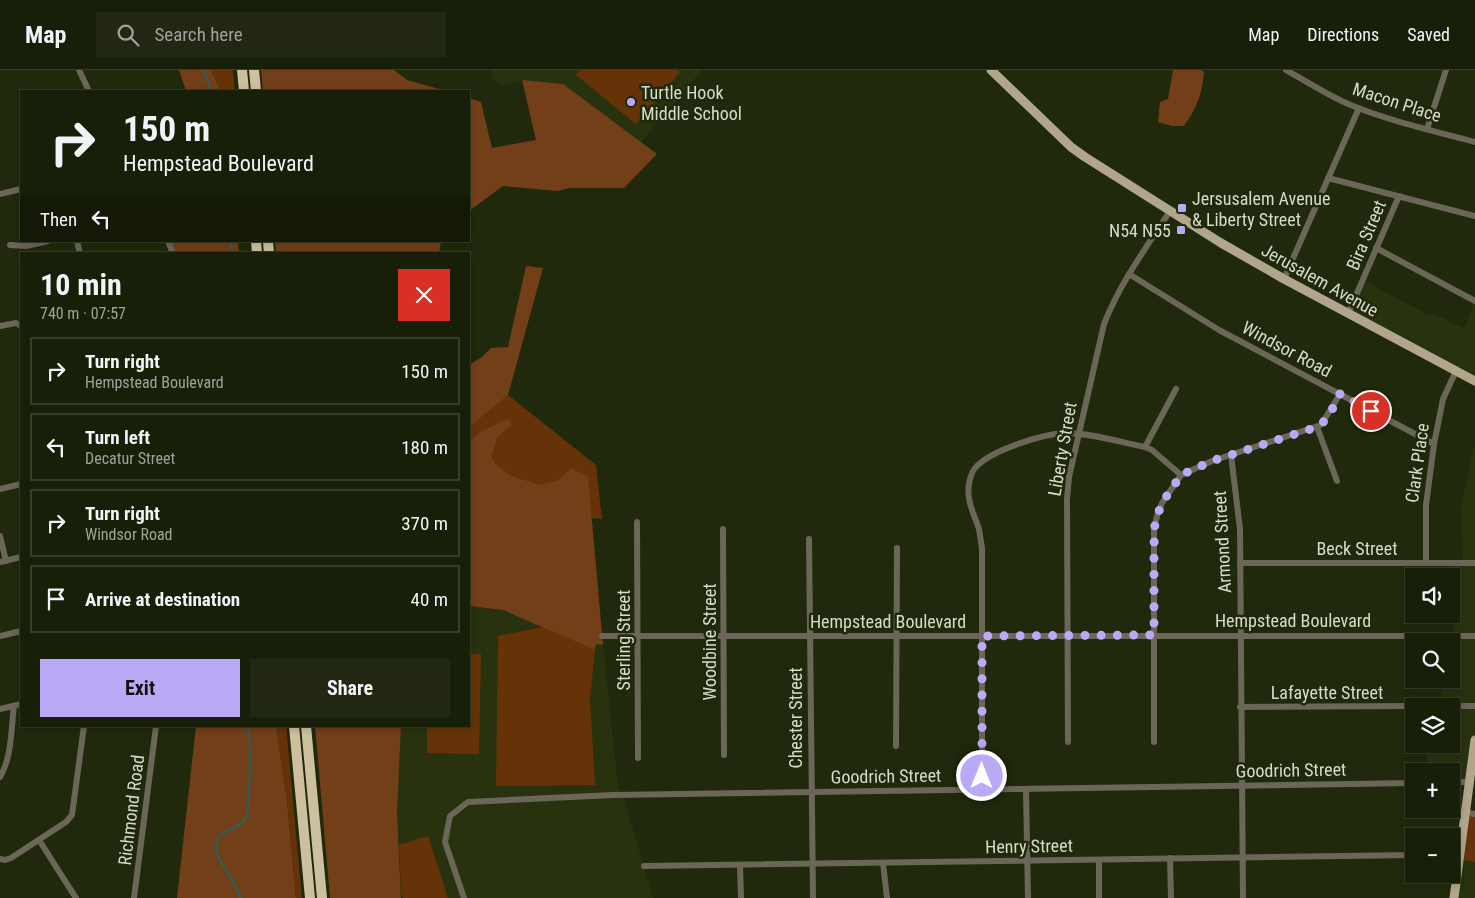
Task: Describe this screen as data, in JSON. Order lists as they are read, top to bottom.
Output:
{
  "streets": {
    "main road": ["Jerusalem Avenue"],
    "street": [
      "Macon Place",
      "Bira Street",
      "Windsor Road",
      "Liberty Street",
      "Clark Place",
      "Armond Street",
      "Beck Street",
      "Hempstead Boulevard",
      "Sterling Street",
      "Woodbine Street",
      "Lafayette Street",
      "Chester Street",
      "Goodrich Street",
      "Richmond Road",
      "Henry Street"
    ]
  },
  "crossings": [
    ["Bira Street", "Jerusalem Avenue"],
    ["Jerusalem Avenue", "Liberty Street"],
    ["Jerusalem Avenue", "Clark Place"],
    ["Windsor Road", "Liberty Street"],
    ["Windsor Road", "Clark Place"],
    ["Liberty Street", "Hempstead Boulevard"],
    ["Clark Place", "Beck Street"],
    ["Armond Street", "Beck Street"],
    ["Armond Street", "Hempstead Boulevard"],
    ["Armond Street", "Lafayette Street"],
    ["Armond Street", "Goodrich Street"],
    ["Armond Street", "Henry Street"],
    ["Hempstead Boulevard", "Sterling Street"],
    ["Hempstead Boulevard", "Woodbine Street"],
    ["Hempstead Boulevard", "Chester Street"],
    ["Chester Street", "Goodrich Street"],
    ["Chester Street", "Henry Street"]
  ],
  "places": {
    "other": ["Turtle Hook Middle School"],
    "transit": ["Jersusalem Avenue & Liberty Street", "N54 N55"]
  },
  "page": {
    "header": "Map",
    "search": "Search here",
    "nav": ["Map", "Directions", "Saved"],
    "turn": ["150 m", "Hempstead Boulevard"],
    "then": "Then",
    "heading": ["10 min", "740 m · 07:57"],
    "list": [
      {
        "name": "Turn right",
        "note": "Hempstead Boulevard",
        "value": "150 m"
      },
      {
        "name": "Turn left",
        "note": "Decatur Street",
        "value": "180 m"
      },
      {
        "name": "Turn right",
        "note": "Windsor Road",
        "value": "370 m"
      },
      {
        "name": "Arrive at destination",
        "value": "40 m"
      }
    ],
    "map_buttons": ["+", "−"],
    "buttons": ["Exit", "Share"]
  }
}
